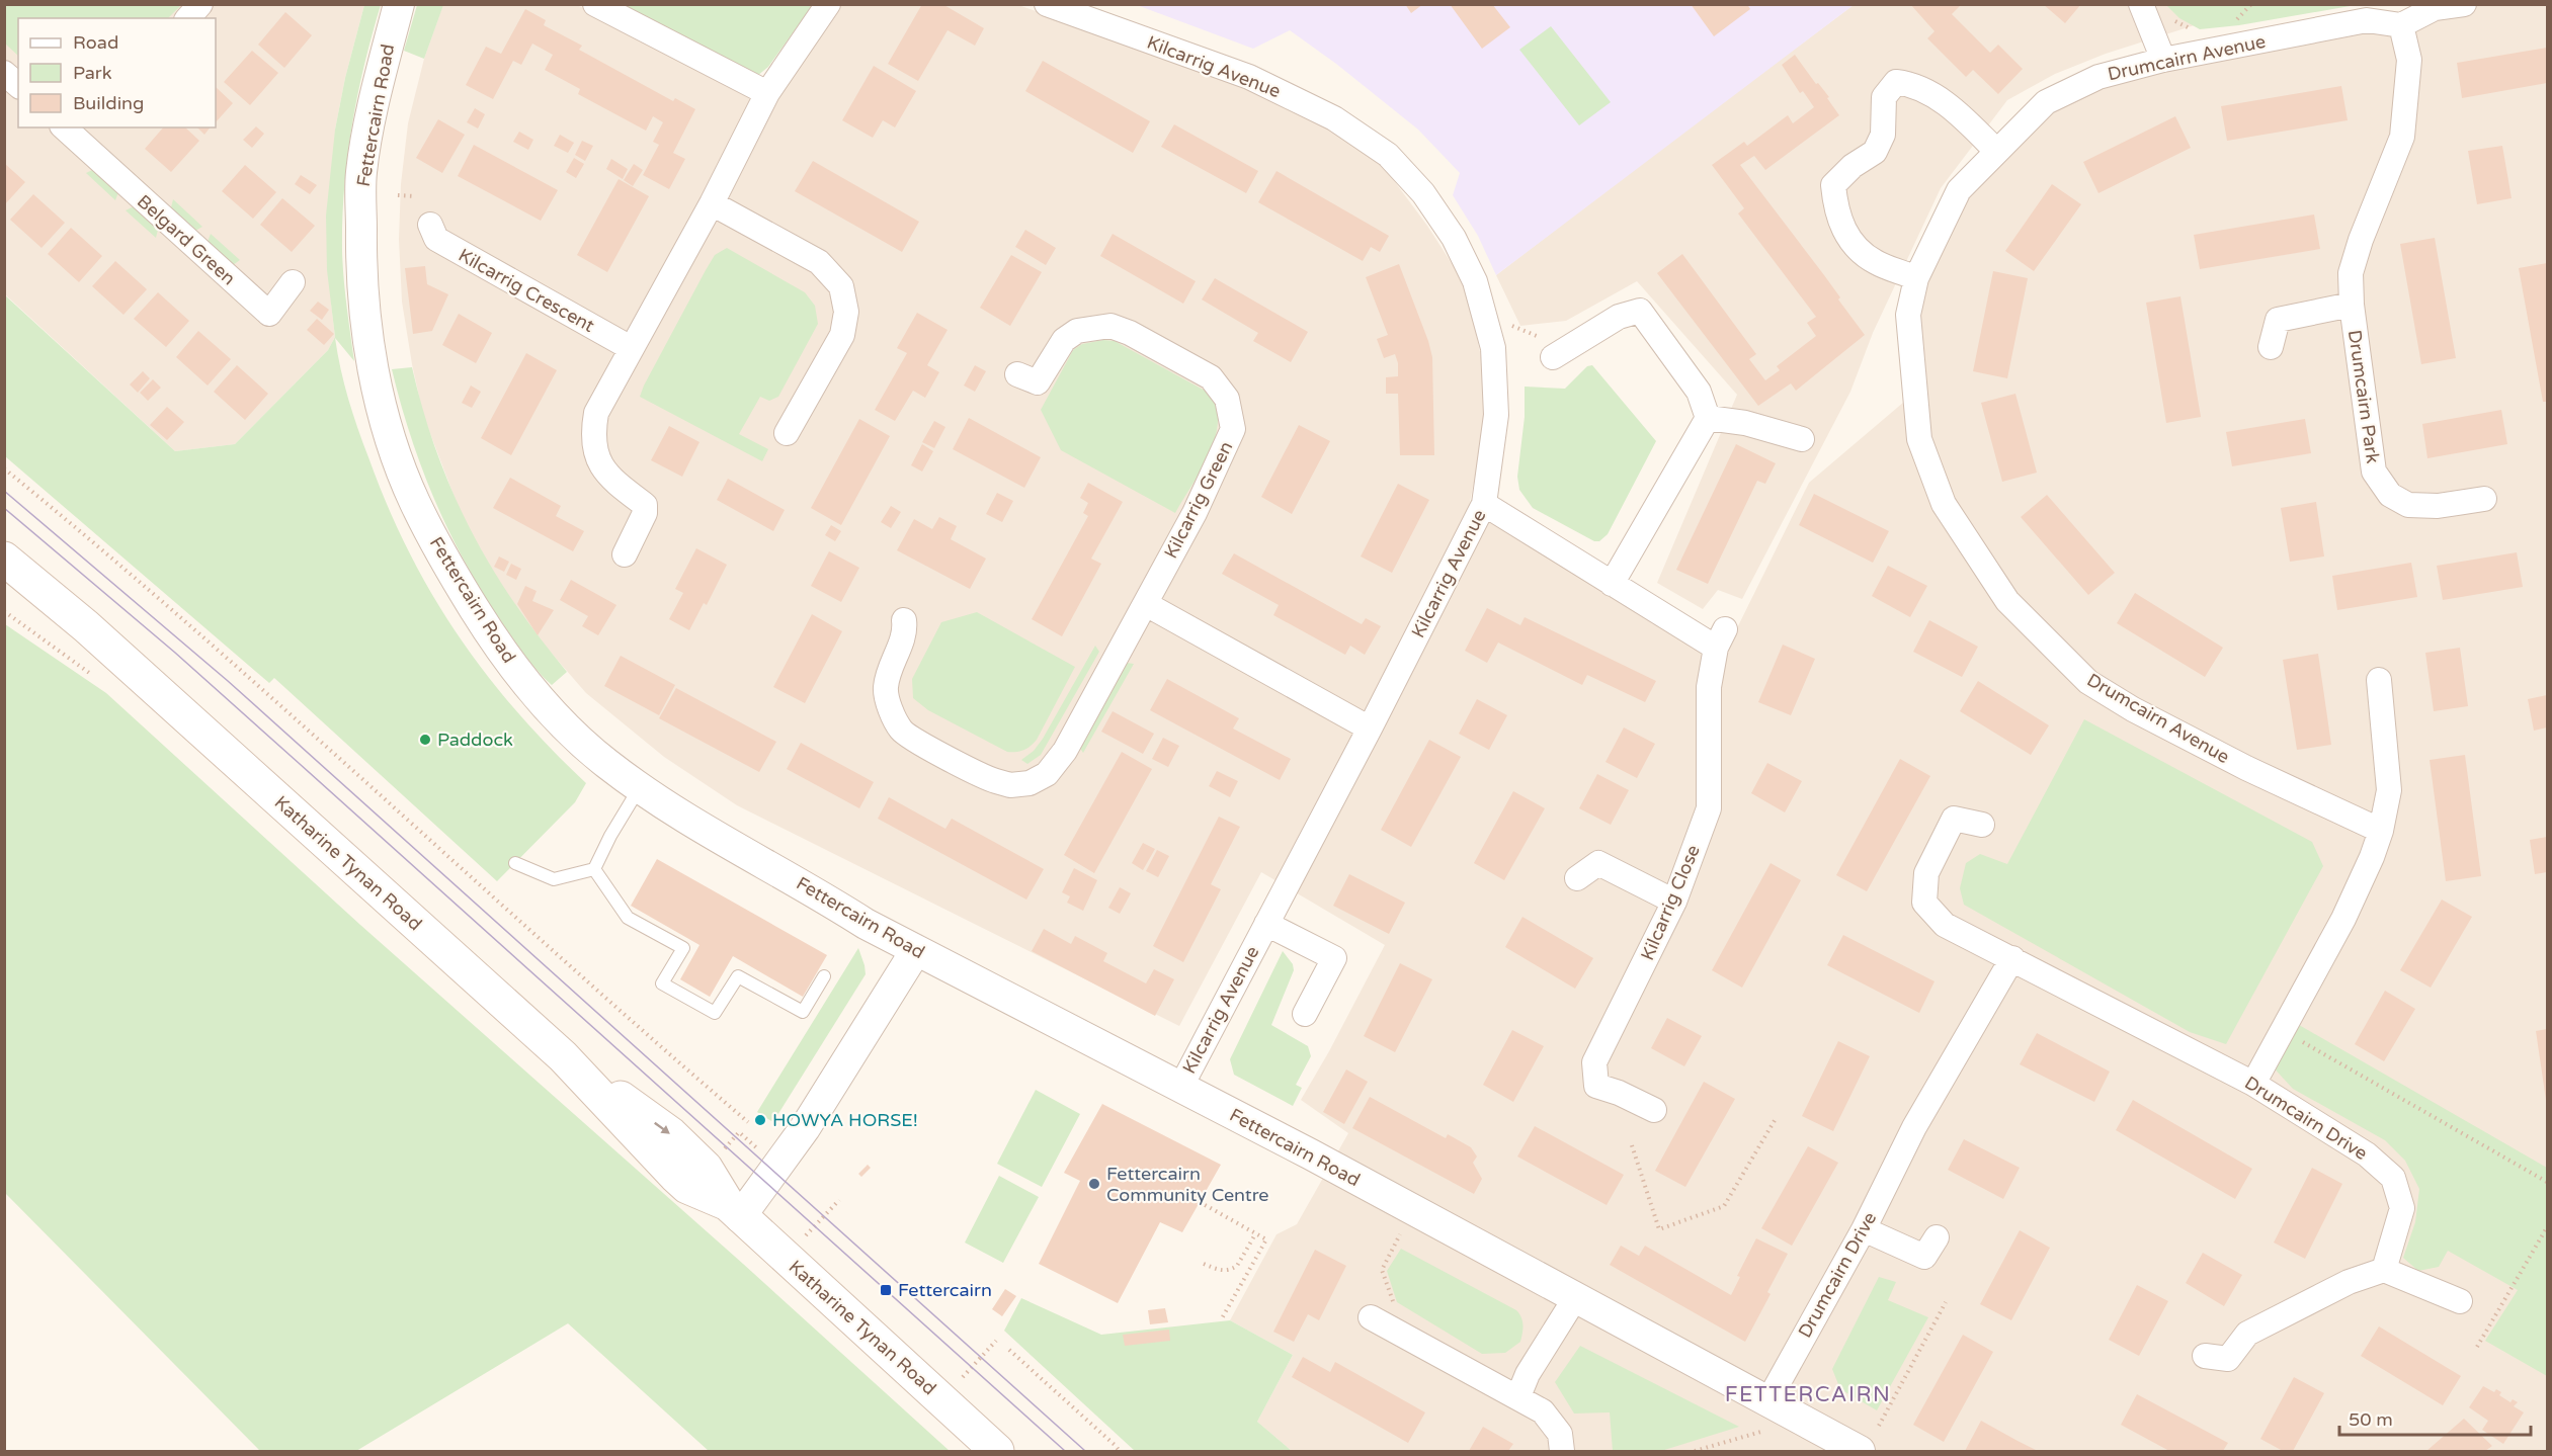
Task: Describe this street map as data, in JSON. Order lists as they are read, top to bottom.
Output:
{
  "streets": {
    "main road": ["Katharine Tynan Road"],
    "street": [
      "Drumcairn Avenue",
      "Kilcarrig Avenue",
      "Fettercairn Road",
      "Belgard Green",
      "Kilcarrig Crescent",
      "Drumcairn Park",
      "Kilcarrig Green",
      "Kilcarrig Close",
      "Drumcairn Drive"
    ]
  },
  "crossings": [
    ["Drumcairn Avenue", "Drumcairn Park"],
    ["Kilcarrig Avenue", "Fettercairn Road"],
    ["Kilcarrig Avenue", "Kilcarrig Close"],
    ["Fettercairn Road", "Drumcairn Drive"]
  ],
  "districts": ["FETTERCAIRN"],
  "places": {
    "other": ["Paddock", "HOWYA HORSE!", "Fettercairn Community Centre"],
    "transit": ["Fettercairn"]
  },
  "legend": ["Road", "Park", "Building"],
  "scale_bar": "50 m"
}
